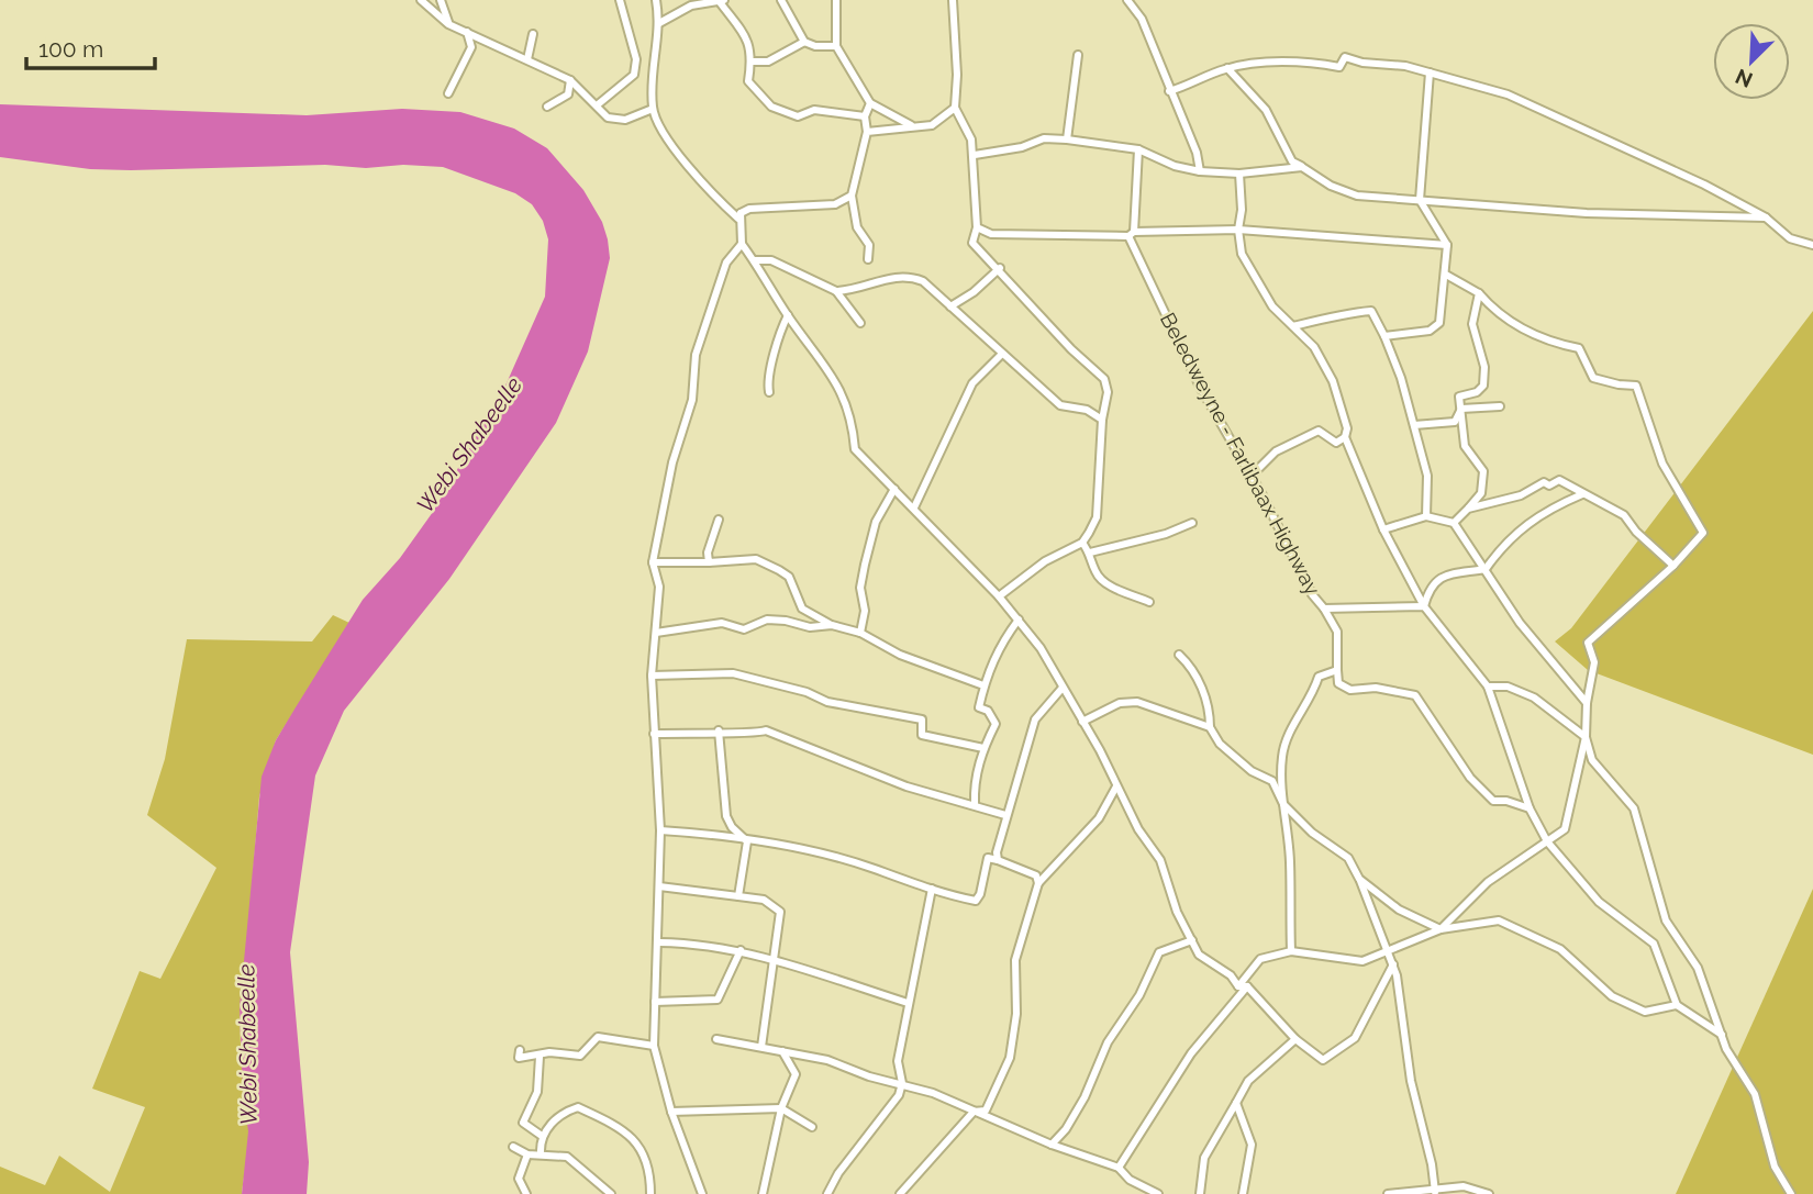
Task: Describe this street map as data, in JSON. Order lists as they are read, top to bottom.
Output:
{
  "streets": {
    "street": ["Beledweyne - Farlibaax Highway"]
  },
  "water": ["Webi Shabeelle"],
  "scale_bar": "100 m",
  "north": "bottom left"
}
